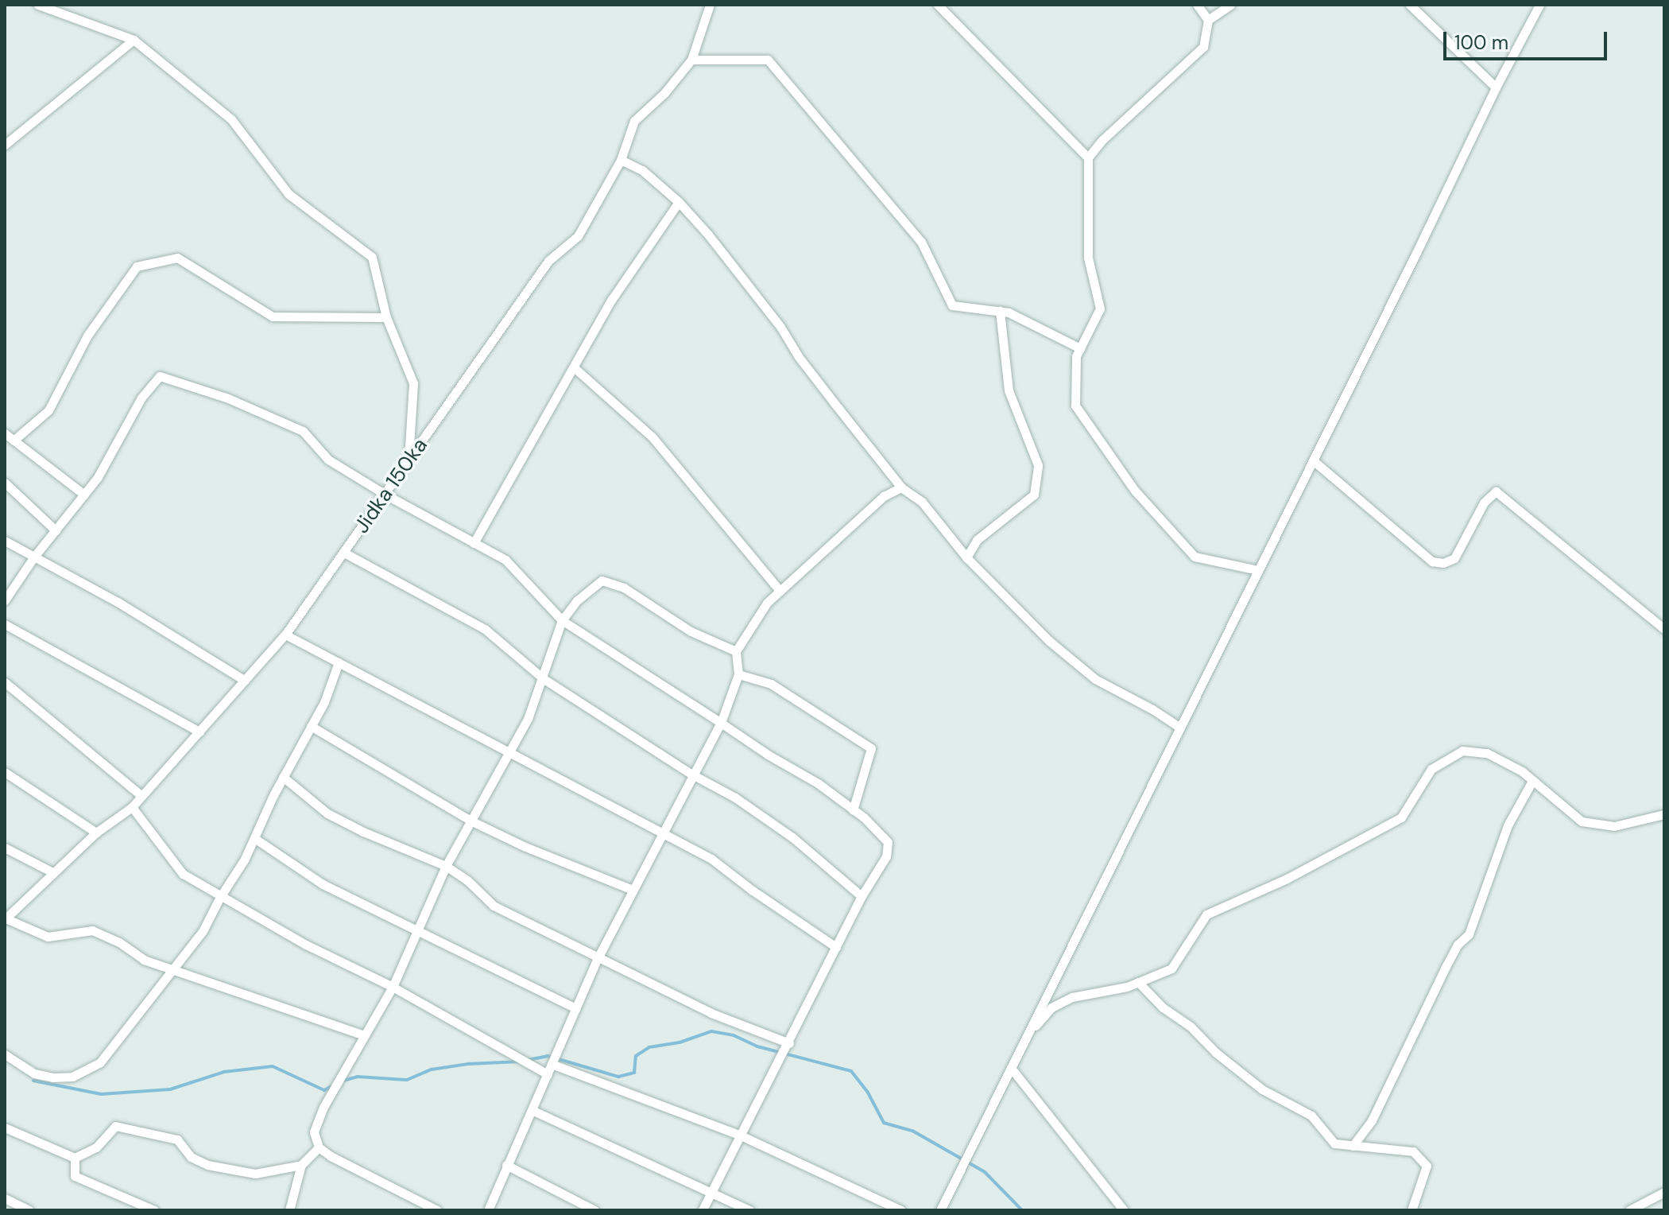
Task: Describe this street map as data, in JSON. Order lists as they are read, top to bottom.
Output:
{
  "streets": {
    "street": ["Jidka 150ka"]
  },
  "scale_bar": "100 m"
}
